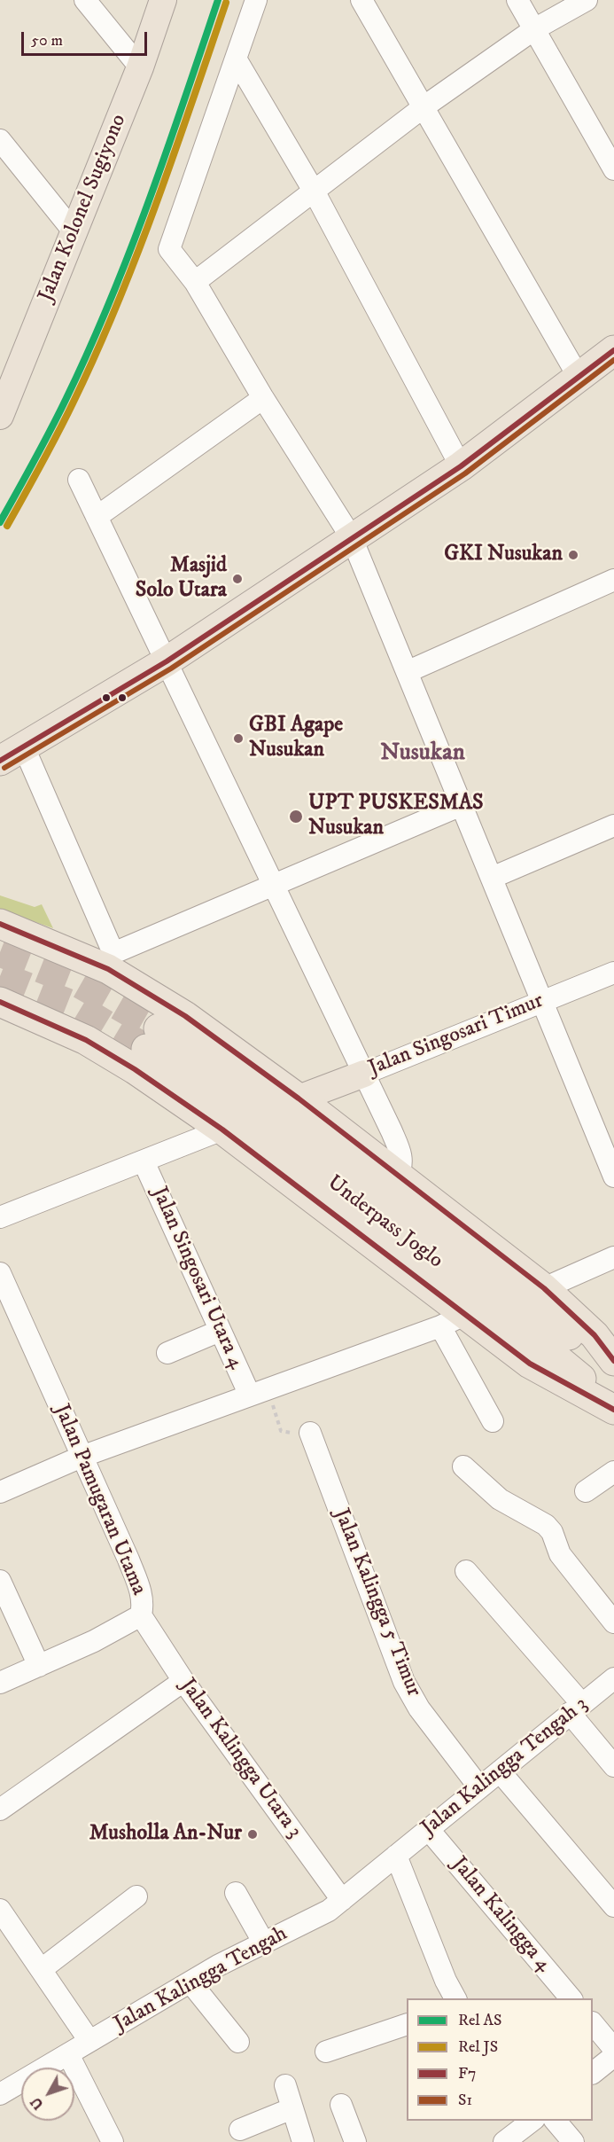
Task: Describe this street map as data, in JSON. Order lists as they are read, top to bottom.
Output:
{
  "streets": {
    "highway": ["Underpass Joglo"],
    "main road": ["Jalan Kolonel Sugiyono", "Jalan Singosari Timur"],
    "street": [
      "Jalan Singosari Utara 4",
      "Jalan Pamugaran Utama",
      "Jalan Kalingga 5 Timur",
      "Jalan Kalingga Utara 3",
      "Jalan Kalingga Tengah 3",
      "Jalan Kalingga 4",
      "Jalan Kalingga Tengah"
    ]
  },
  "crossings": [
    ["Jalan Pamugaran Utama", "Jalan Kalingga Utara 3"],
    ["Jalan Kalingga 5 Timur", "Jalan Kalingga Tengah 3"],
    ["Jalan Kalingga Utara 3", "Jalan Kalingga Tengah"],
    ["Jalan Kalingga Tengah 3", "Jalan Kalingga 4"],
    ["Jalan Kalingga Tengah 3", "Jalan Kalingga Tengah"]
  ],
  "districts": ["Nusukan"],
  "places": [
    "GKI Nusukan",
    "Masjid Solo Utara",
    "GBI Agape Nusukan",
    "UPT PUSKESMAS Nusukan",
    "Musholla An-Nur"
  ],
  "lines": [
    "rail line AS",
    "rail line JS",
    "transit line F7",
    "transit line S1"
  ],
  "legend": [
    "Rel AS",
    "Rel JS",
    "F7",
    "S1"
  ],
  "scale_bar": "50 m",
  "north": "bottom left"
}
